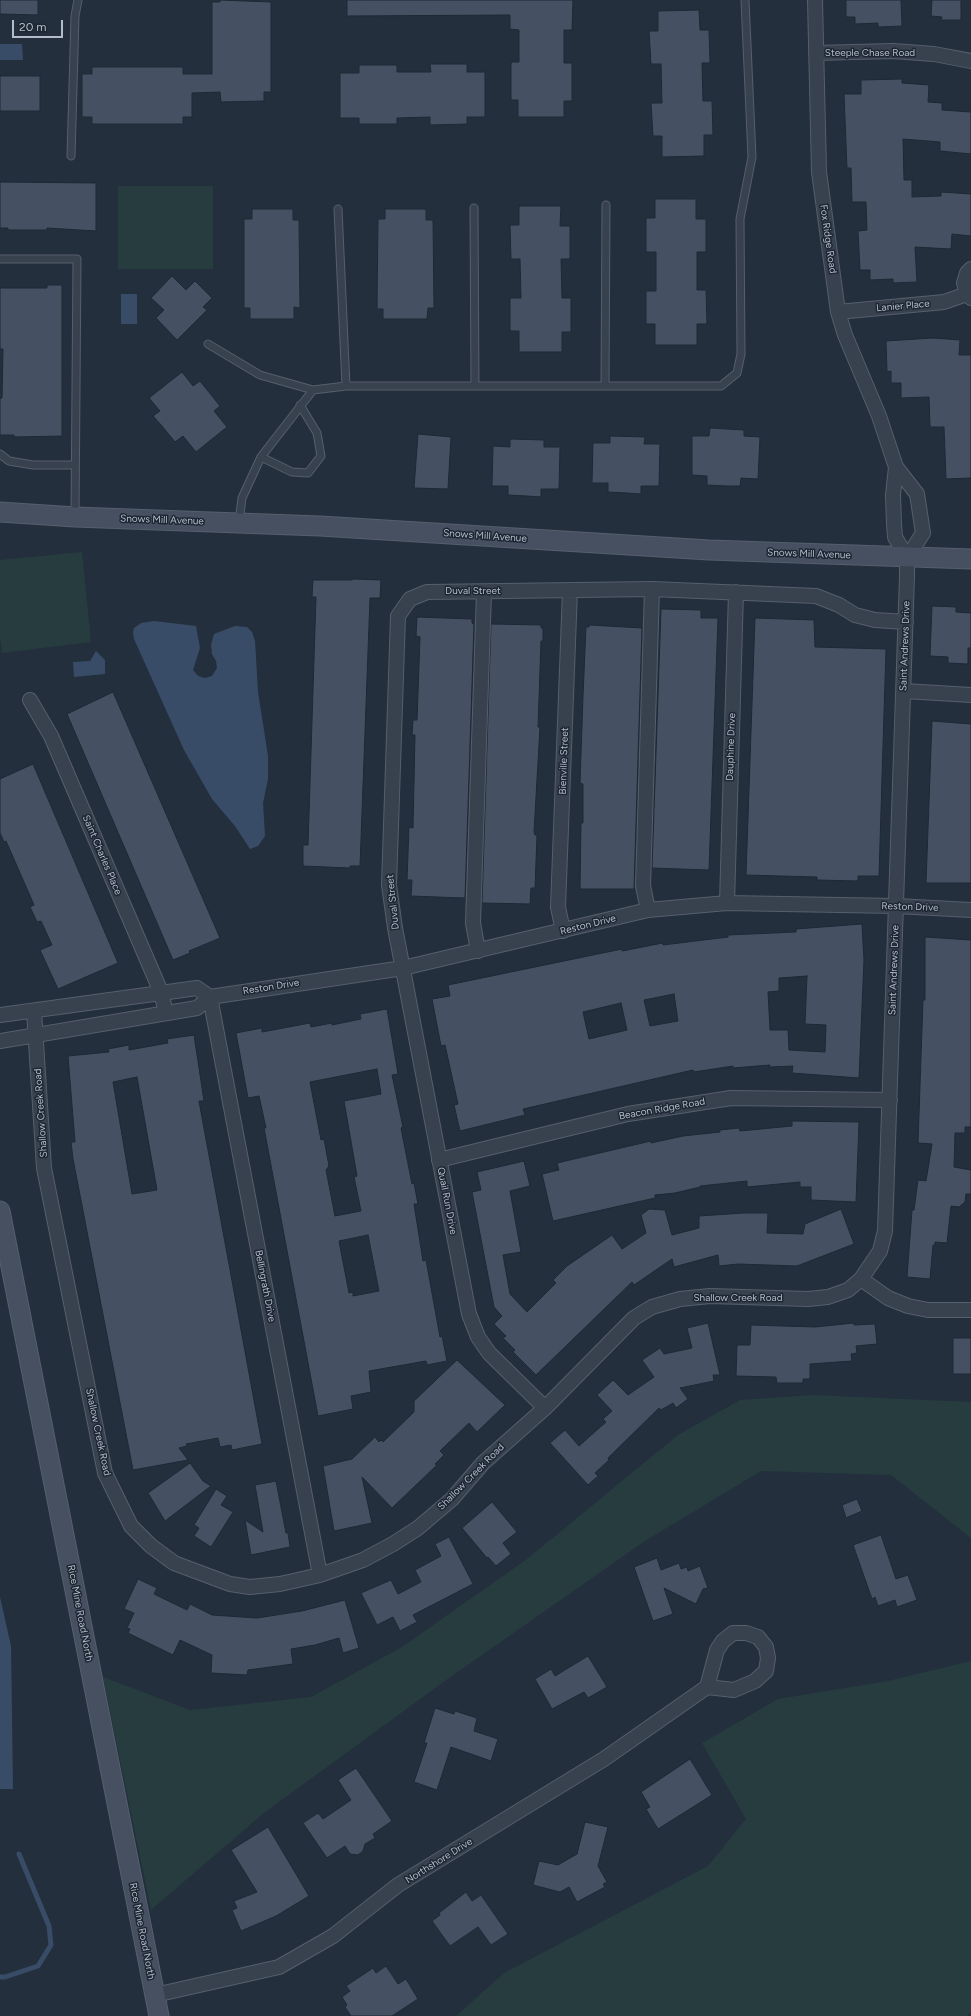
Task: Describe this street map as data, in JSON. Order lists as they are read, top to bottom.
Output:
{
  "streets": {
    "main road": ["Snows Mill Avenue", "Rice Mine Road North"],
    "street": [
      "Steeple Chase Road",
      "Fox Ridge Road",
      "Lanier Place",
      "Duval Street",
      "Saint Andrews Drive",
      "Dauphine Drive",
      "Bienville Street",
      "Saint Charles Place",
      "Reston Drive",
      "Beacon Ridge Road",
      "Shallow Creek Road",
      "Quail Run Drive",
      "Bellingrath Drive",
      "Northshore Drive"
    ]
  },
  "crossings": [
    ["Steeple Chase Road", "Fox Ridge Road"],
    ["Fox Ridge Road", "Lanier Place"],
    ["Fox Ridge Road", "Snows Mill Avenue"],
    ["Fox Ridge Road", "Saint Andrews Drive"],
    ["Snows Mill Avenue", "Saint Andrews Drive"],
    ["Duval Street", "Saint Andrews Drive"],
    ["Duval Street", "Dauphine Drive"],
    ["Duval Street", "Bienville Street"],
    ["Duval Street", "Reston Drive"],
    ["Duval Street", "Quail Run Drive"],
    ["Saint Andrews Drive", "Reston Drive"],
    ["Saint Andrews Drive", "Beacon Ridge Road"],
    ["Saint Andrews Drive", "Shallow Creek Road"],
    ["Dauphine Drive", "Reston Drive"],
    ["Bienville Street", "Reston Drive"],
    ["Reston Drive", "Quail Run Drive"],
    ["Reston Drive", "Bellingrath Drive"],
    ["Beacon Ridge Road", "Quail Run Drive"],
    ["Shallow Creek Road", "Quail Run Drive"],
    ["Shallow Creek Road", "Bellingrath Drive"],
    ["Rice Mine Road North", "Northshore Drive"]
  ],
  "scale_bar": "20 m"
}
